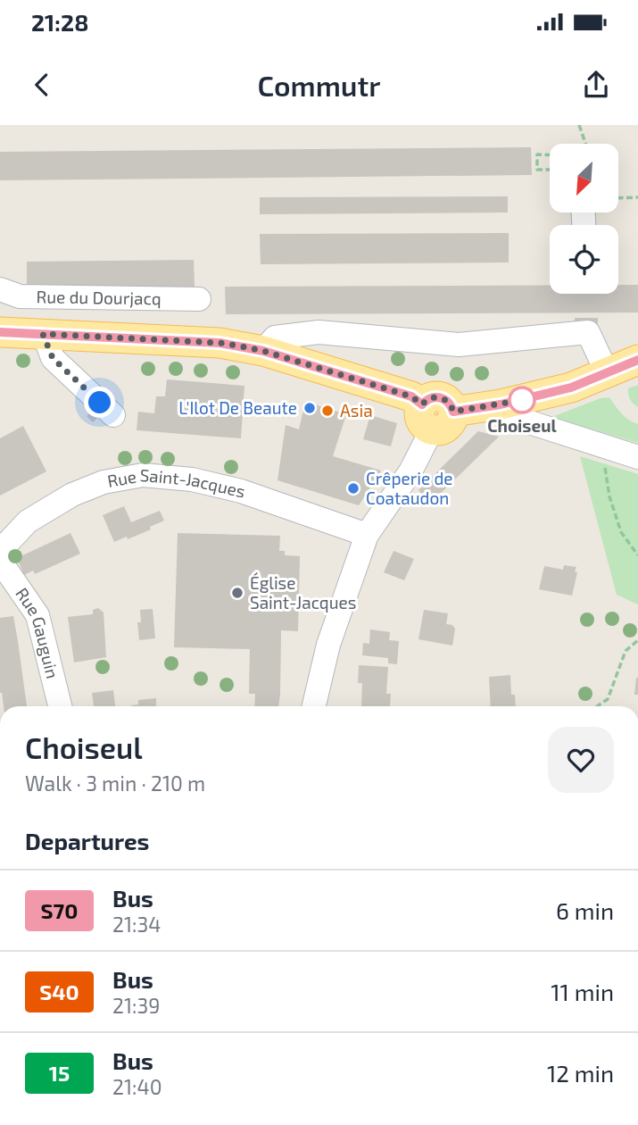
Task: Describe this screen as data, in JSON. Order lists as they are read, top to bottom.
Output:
{
  "streets": {
    "street": ["Rue du Dourjacq", "Rue Saint-Jacques", "Rue Gauguin"]
  },
  "places": [
    "Choiseul",
    "L'Ilot De Beaute",
    "Asia",
    "Crêperie de Coataudon",
    "Église Saint-Jacques"
  ],
  "lines": ["bus line S70"],
  "north": "bottom left",
  "page": {
    "status": "21:28",
    "header": "Commutr",
    "heading": [
      ["Choiseul", "Walk · 3 min · 210 m"],
      "Departures"
    ],
    "list": [
      {
        "mark": "S70",
        "name": "Bus",
        "note": "21:34",
        "value": "6 min"
      },
      {
        "mark": "S40",
        "name": "Bus",
        "note": "21:39",
        "value": "11 min"
      },
      {
        "mark": "15",
        "name": "Bus",
        "note": "21:40",
        "value": "12 min"
      }
    ]
  }
}
